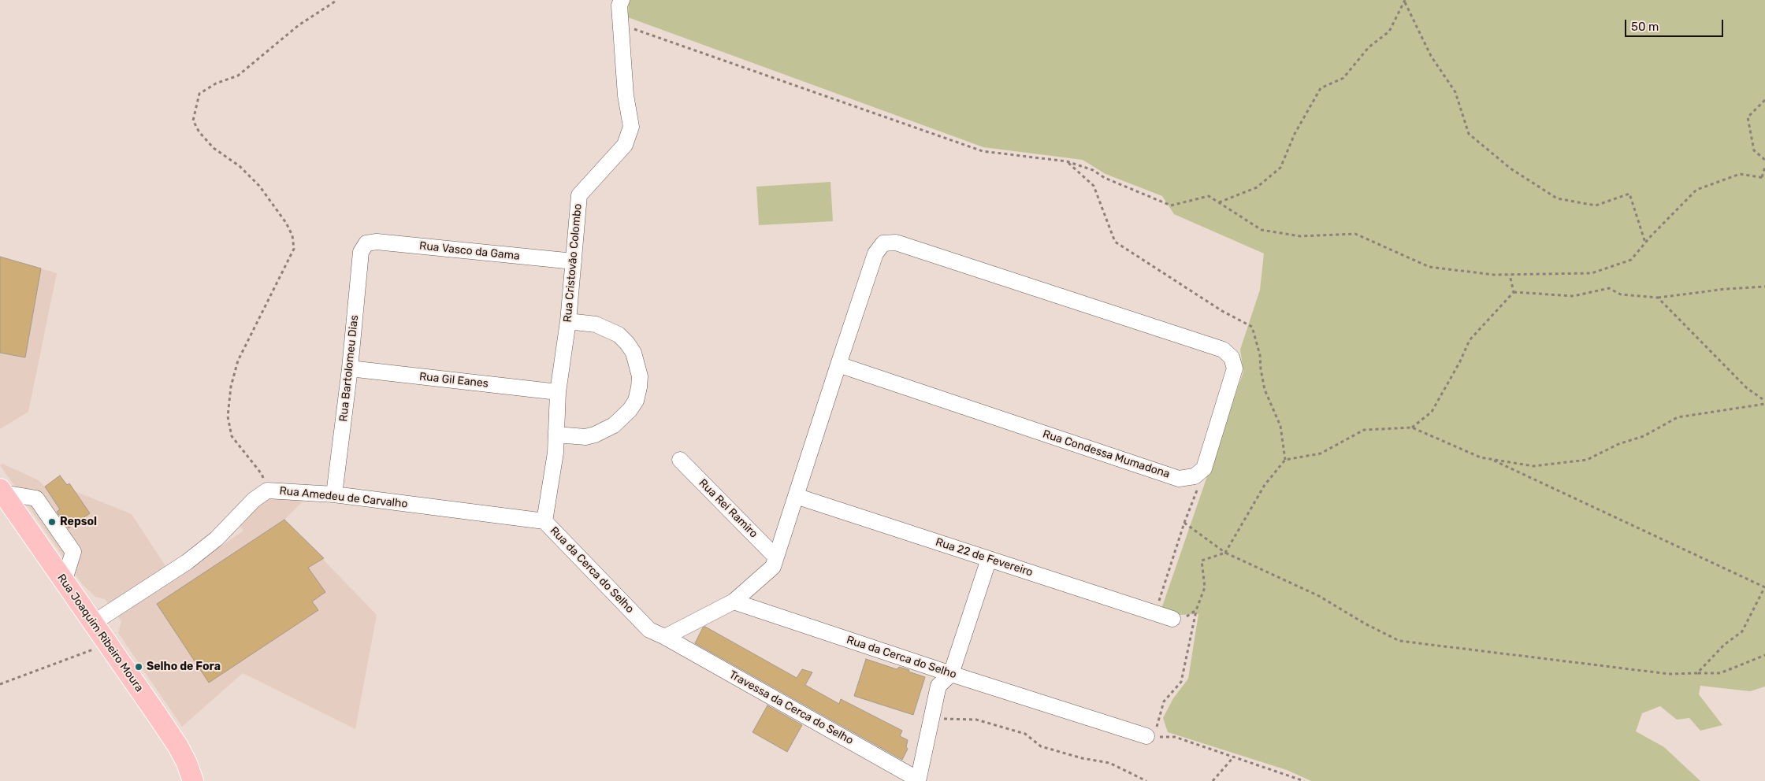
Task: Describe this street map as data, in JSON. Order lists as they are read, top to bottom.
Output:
{
  "streets": {
    "main road": ["Rua Joaquim Ribeiro Moura"],
    "street": [
      "Rua Vasco da Gama",
      "Rua Cristovão Colombo",
      "Rua Bartolomeu Dias",
      "Rua Gil Eanes",
      "Rua Condessa Mumadona",
      "Rua Amedeu de Carvalho",
      "Rua Rei Ramiro",
      "Rua 22 de Fevereiro",
      "Rua da Cerca do Selho",
      "Travessa da Cerca do Selho"
    ]
  },
  "crossings": [
    ["Rua Vasco da Gama", "Rua Cristovão Colombo"],
    ["Rua Vasco da Gama", "Rua Bartolomeu Dias"],
    ["Rua Cristovão Colombo", "Rua Gil Eanes"],
    ["Rua Cristovão Colombo", "Rua Amedeu de Carvalho"],
    ["Rua Cristovão Colombo", "Rua da Cerca do Selho"],
    ["Rua Bartolomeu Dias", "Rua Gil Eanes"],
    ["Rua Bartolomeu Dias", "Rua Amedeu de Carvalho"],
    ["Rua Amedeu de Carvalho", "Rua da Cerca do Selho"],
    ["Rua Amedeu de Carvalho", "Rua Joaquim Ribeiro Moura"],
    ["Rua da Cerca do Selho", "Travessa da Cerca do Selho"]
  ],
  "places": ["Repsol", "Selho de Fora"],
  "scale_bar": "50 m"
}
